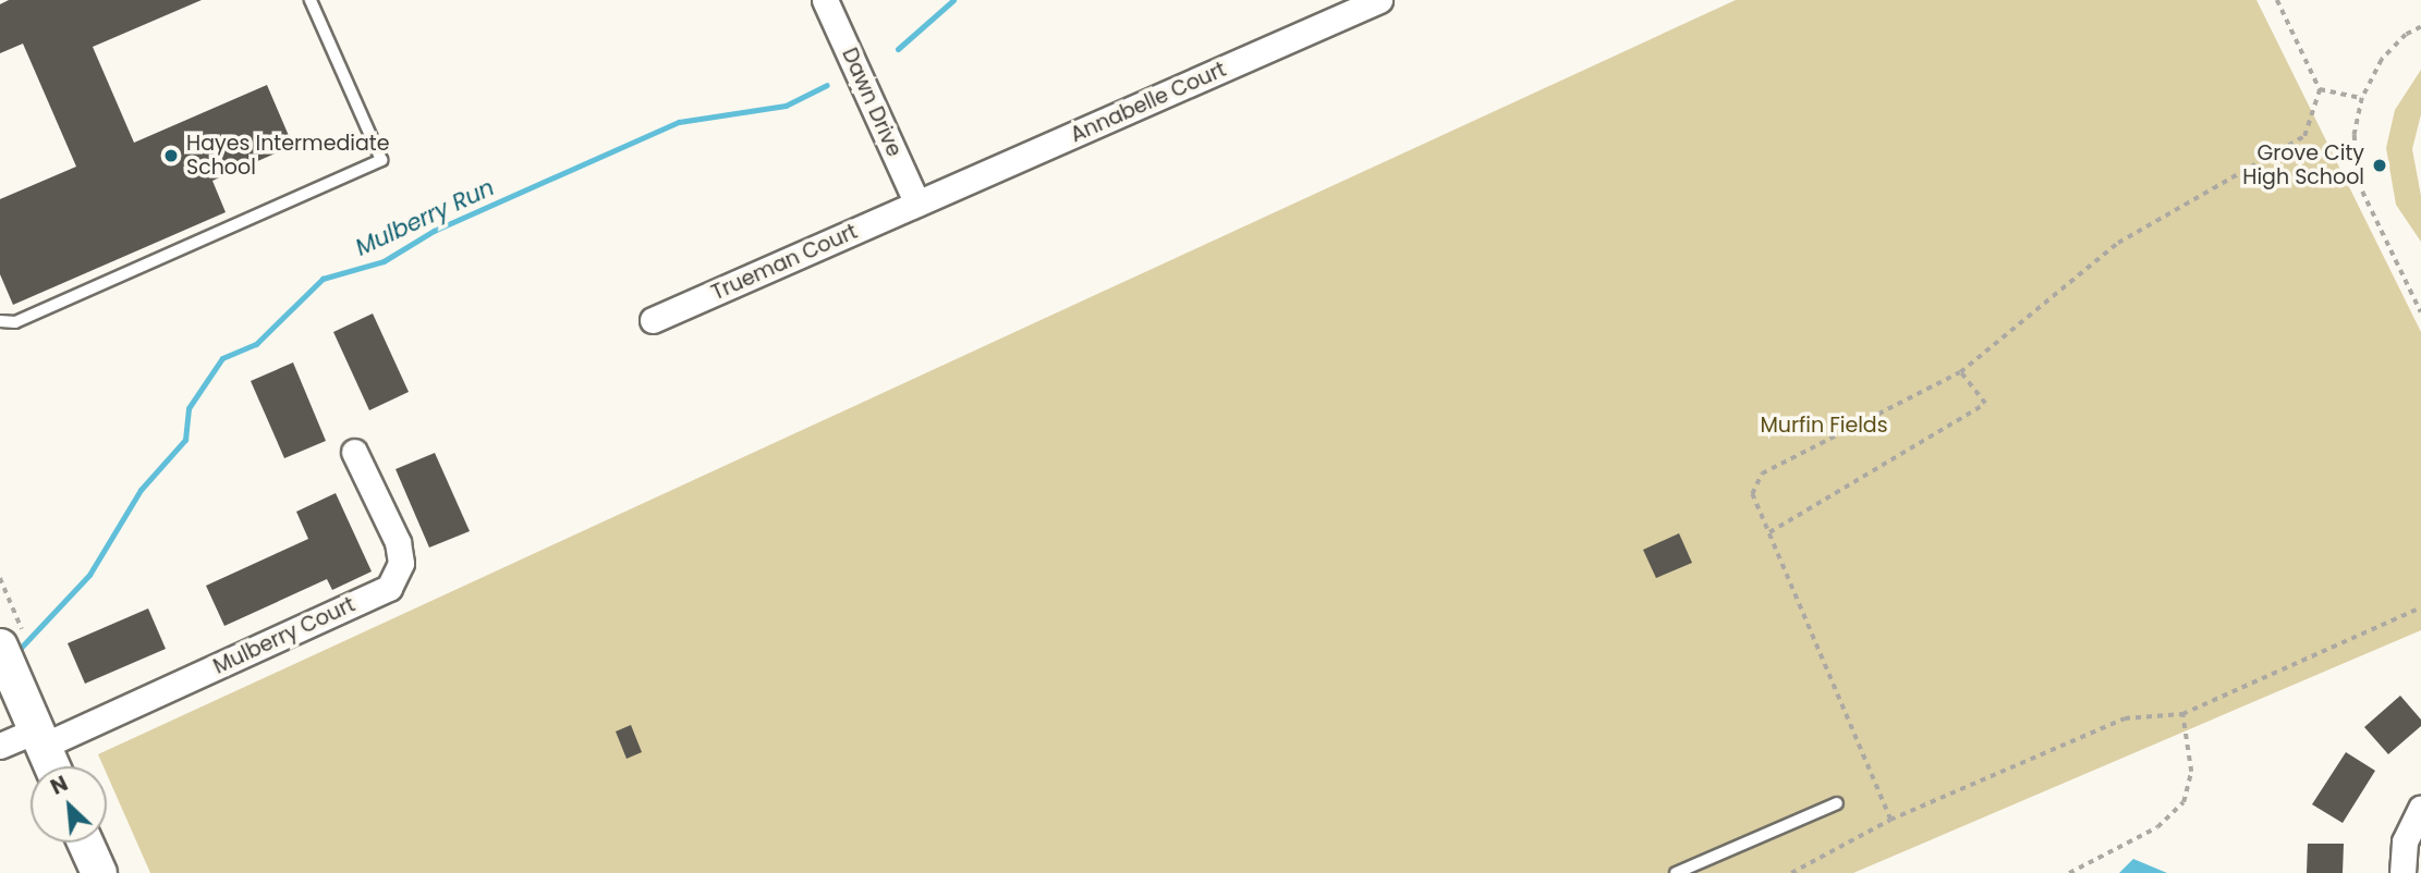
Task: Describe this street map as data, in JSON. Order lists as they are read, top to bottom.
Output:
{
  "streets": {
    "street": [
      "Dawn Drive",
      "Annabelle Court",
      "Trueman Court",
      "Mulberry Court"
    ]
  },
  "crossings": [
    ["Dawn Drive", "Annabelle Court"],
    ["Dawn Drive", "Trueman Court"],
    ["Annabelle Court", "Trueman Court"]
  ],
  "water": ["Mulberry Run"],
  "parks": ["Murfin Fields"],
  "places": ["Hayes Intermediate School", "Grove City High School"],
  "north": "top left"
}
